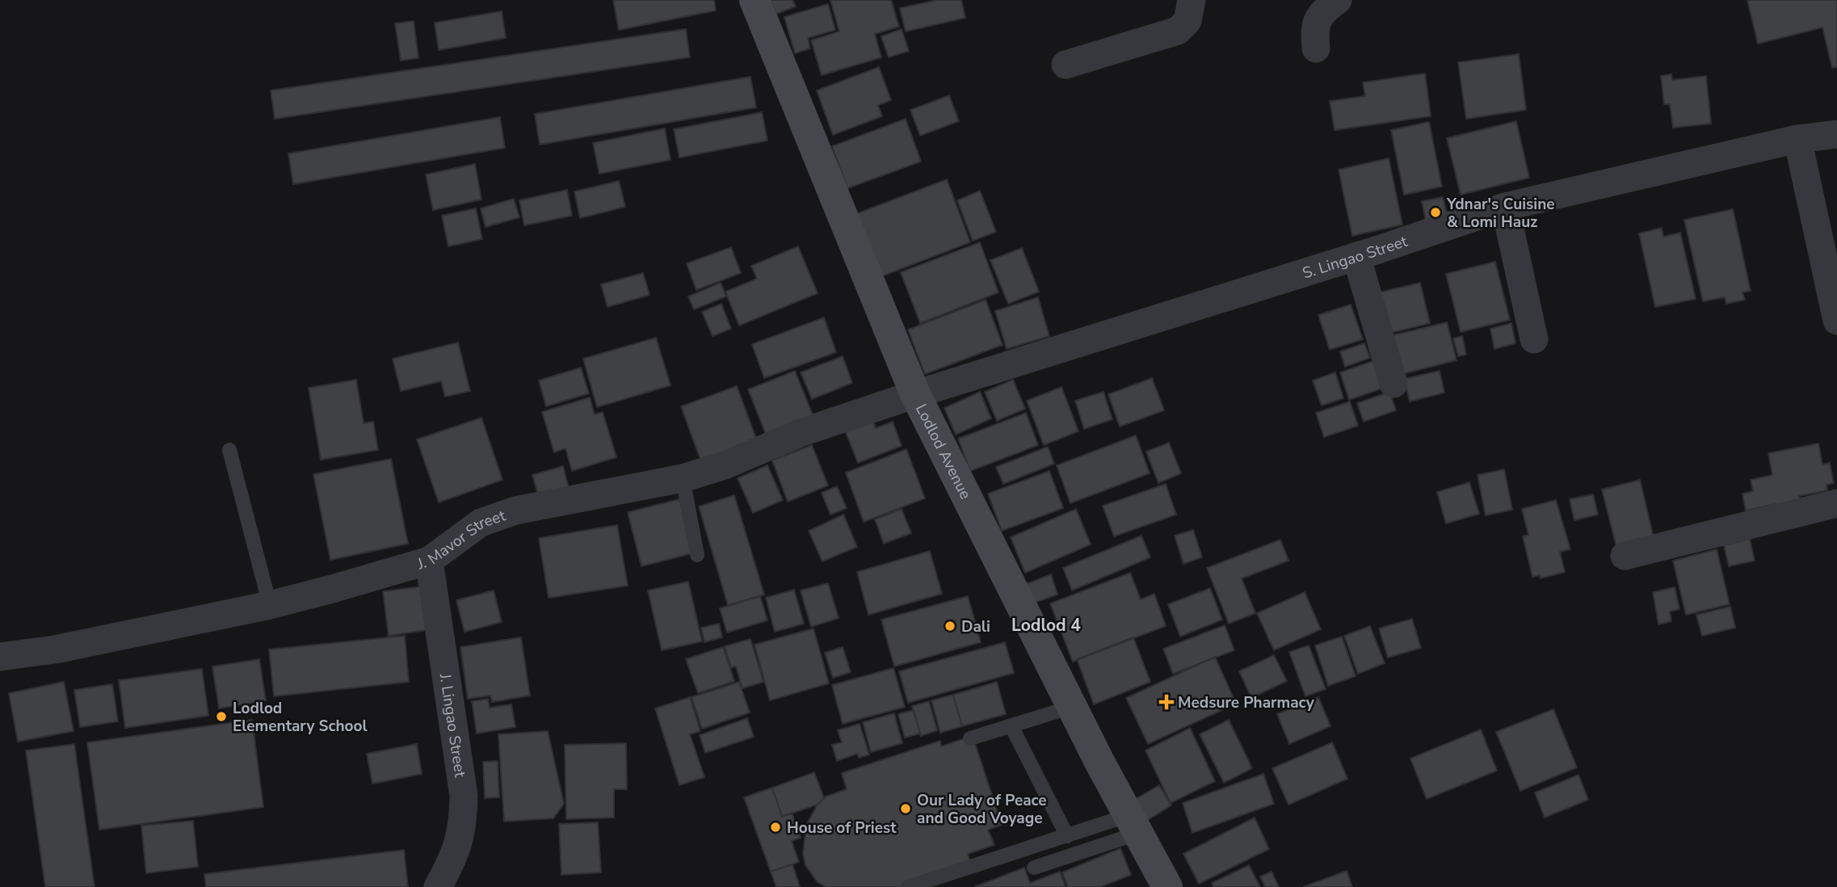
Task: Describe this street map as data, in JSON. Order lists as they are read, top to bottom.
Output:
{
  "streets": {
    "main road": ["Lodlod Avenue"],
    "street": ["S. Lingao Street", "J. Mavor Street", "J. Lingao Street"]
  },
  "crossings": [
    ["S. Lingao Street", "Lodlod Avenue"],
    ["S. Lingao Street", "J. Mavor Street"],
    ["Lodlod Avenue", "J. Mavor Street"],
    ["J. Mavor Street", "J. Lingao Street"]
  ],
  "districts": ["Lodlod 4"],
  "places": {
    "other": [
      "Ydnar's Cuisine & Lomi Hauz",
      "Dali",
      "Lodlod Elementary School",
      "Our Lady of Peace and Good Voyage",
      "House of Priest"
    ],
    "health": ["Medsure Pharmacy"]
  }
}
